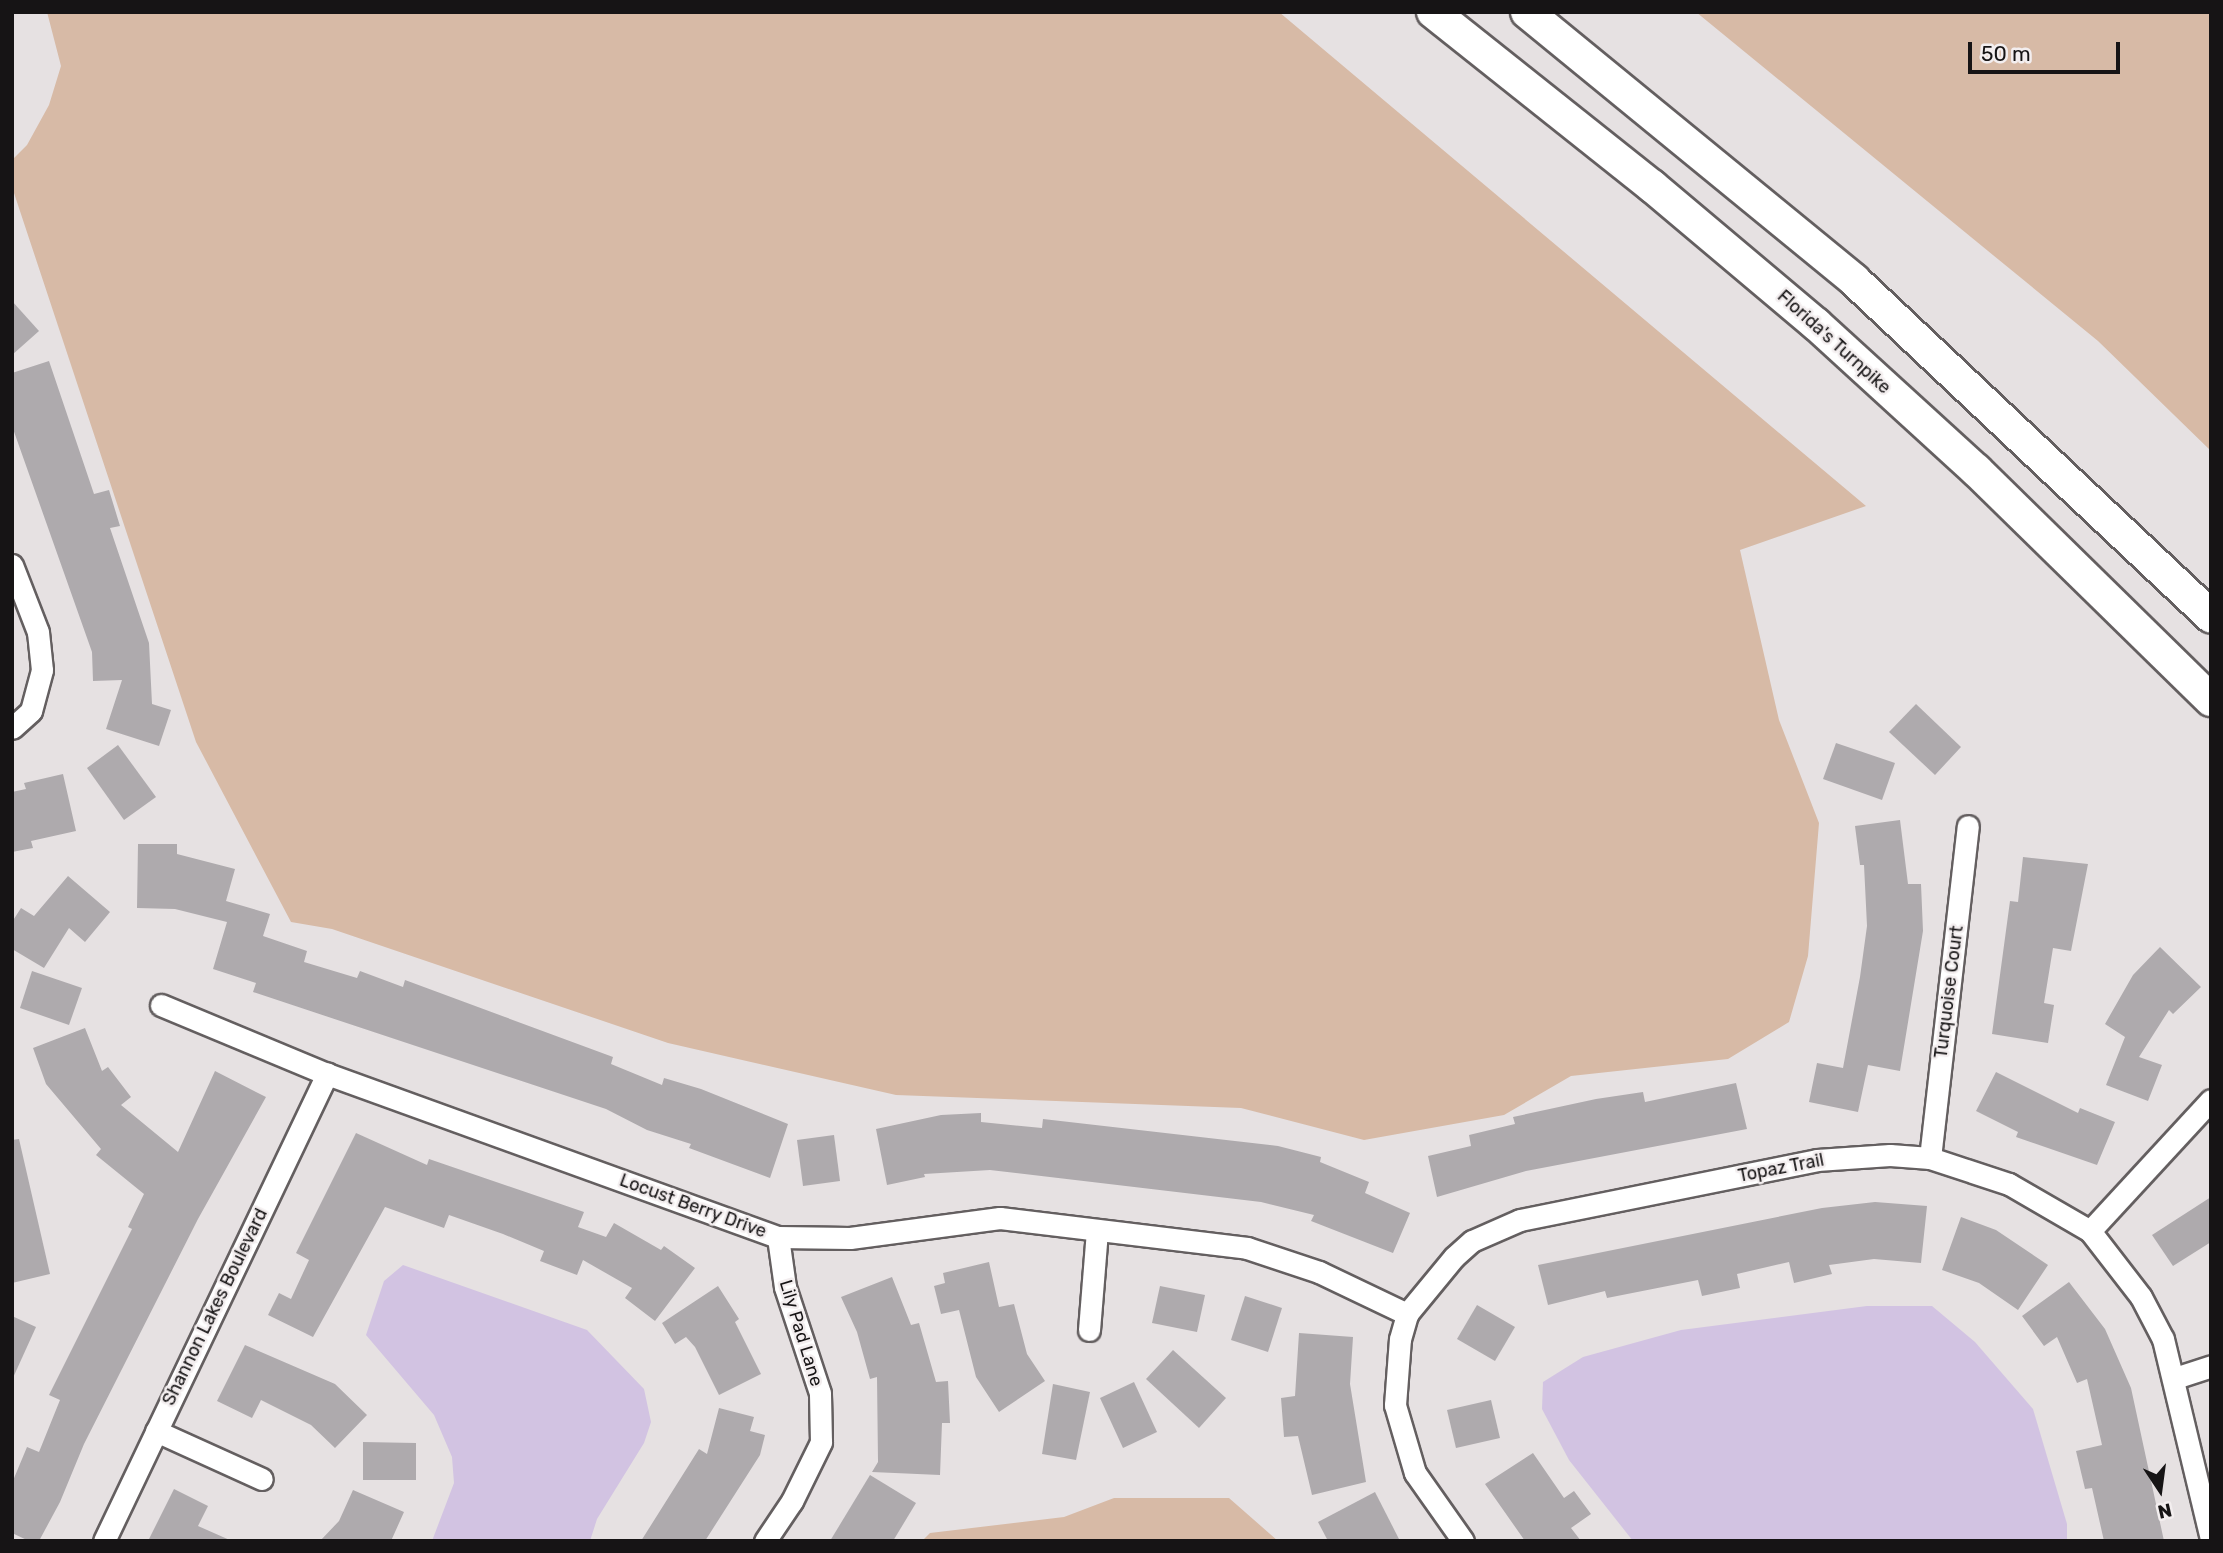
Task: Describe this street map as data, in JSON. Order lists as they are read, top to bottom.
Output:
{
  "streets": {
    "highway": ["Florida's Turnpike"],
    "street": [
      "Turquoise Court",
      "Topaz Trail",
      "Locust Berry Drive",
      "Shannon Lakes Boulevard",
      "Lily Pad Lane"
    ]
  },
  "crossings": [
    ["Turquoise Court", "Topaz Trail"],
    ["Topaz Trail", "Locust Berry Drive"],
    ["Locust Berry Drive", "Shannon Lakes Boulevard"],
    ["Locust Berry Drive", "Lily Pad Lane"]
  ],
  "scale_bar": "50 m",
  "north": "bottom"
}
